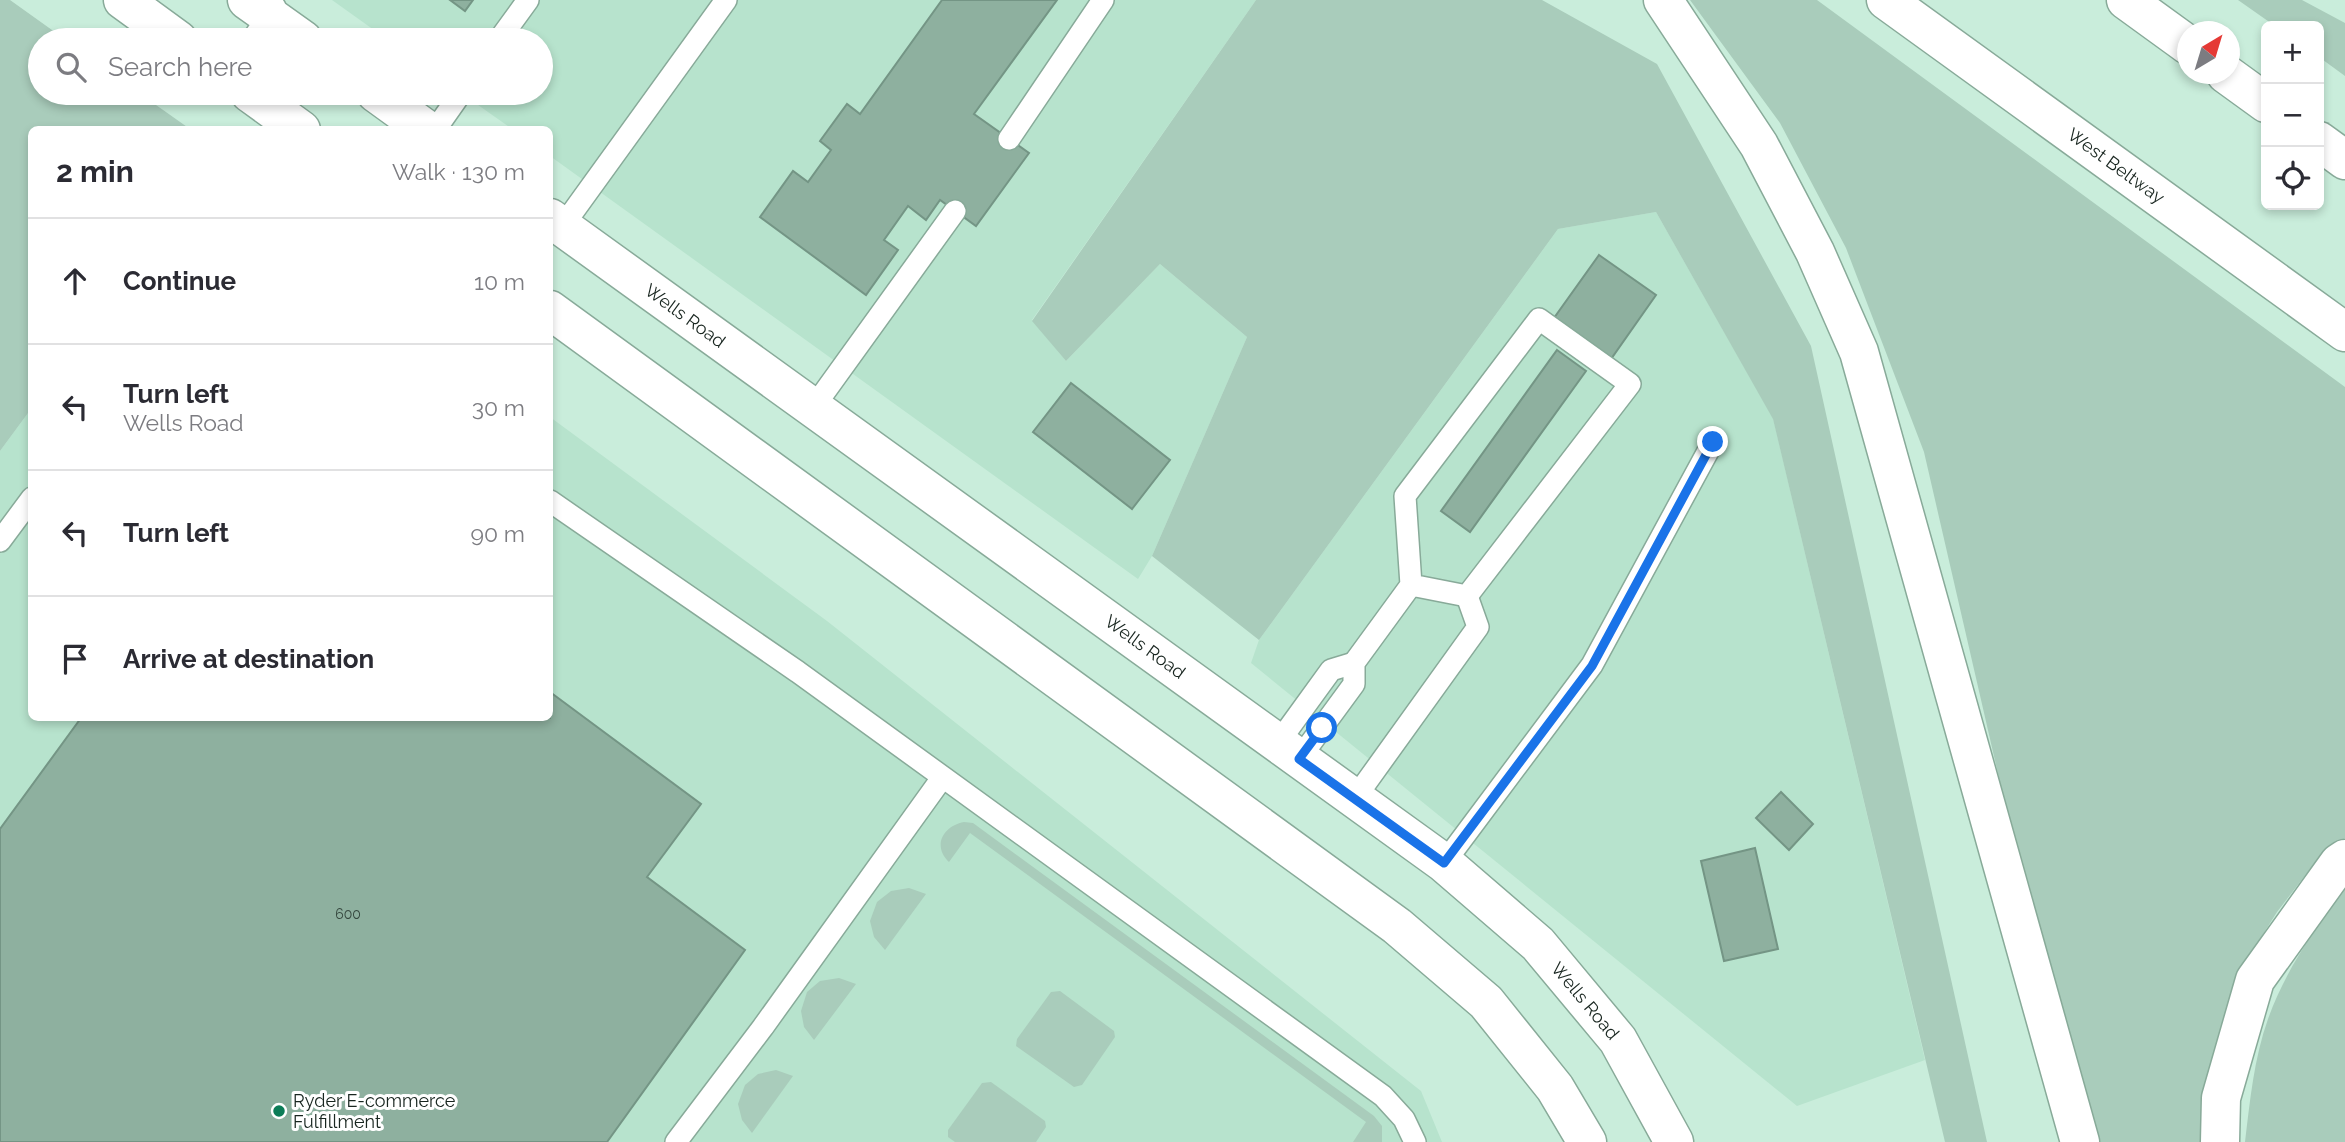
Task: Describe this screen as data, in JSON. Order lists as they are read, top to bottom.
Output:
{
  "streets": {
    "main road": ["West Beltway", "Wells Road"]
  },
  "places": ["Ryder E-commerce Fulfillment"],
  "house_numbers": ["600"],
  "north": "top right",
  "page": {
    "map_buttons": ["+", "−"],
    "search": "Search here",
    "heading": ["2 min", "Walk · 130 m"],
    "list": [
      ["Continue", "10 m"],
      ["Turn left", "Wells Road", "30 m"],
      ["Turn left", "90 m"],
      "Arrive at destination"
    ]
  }
}
